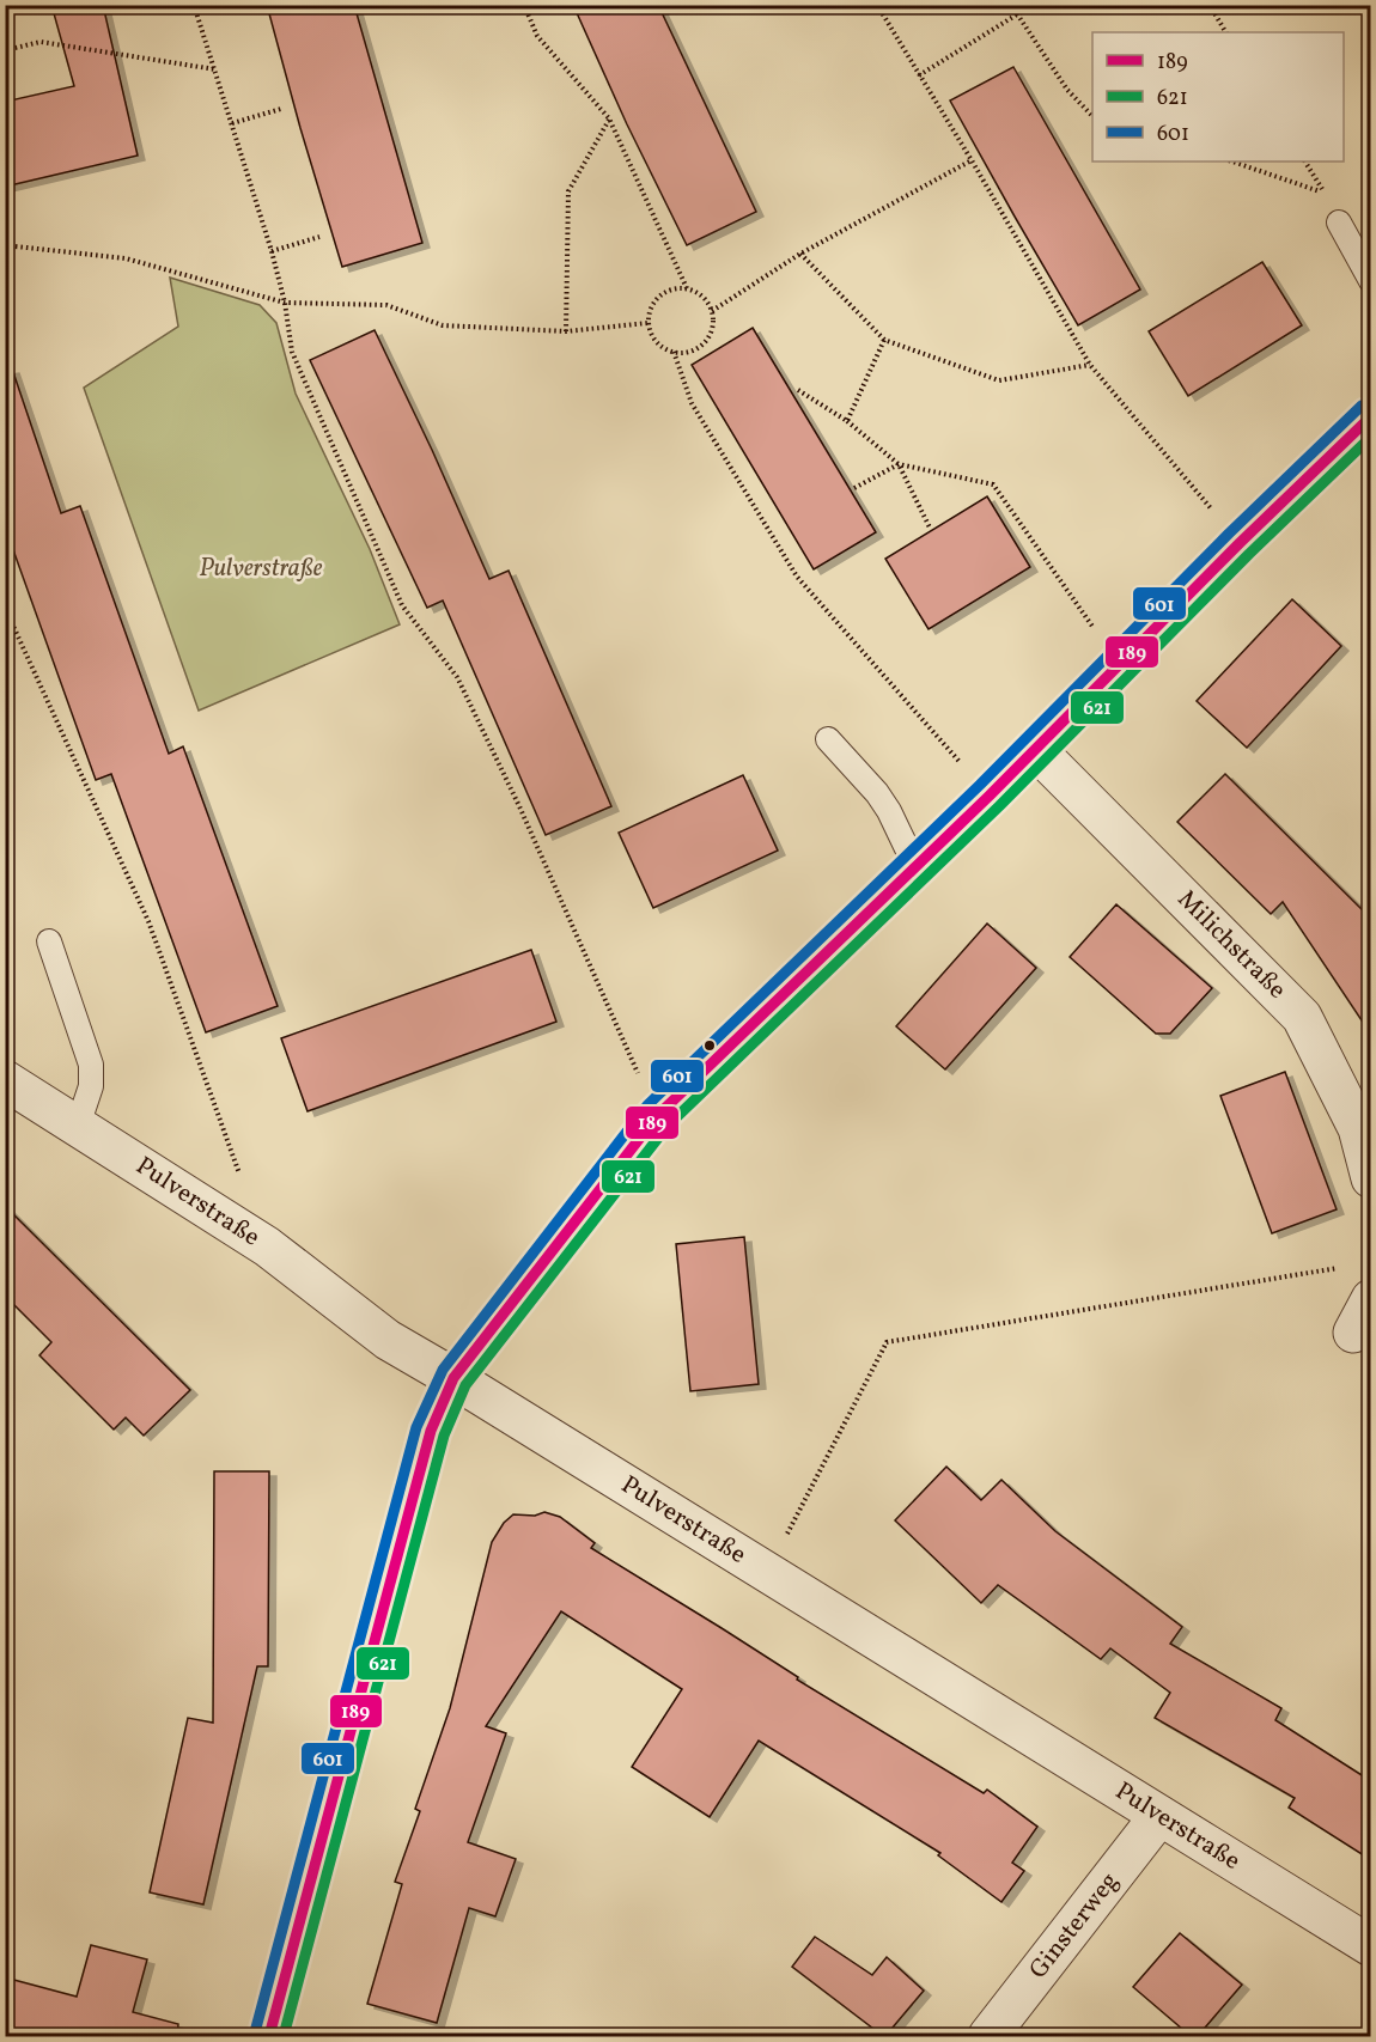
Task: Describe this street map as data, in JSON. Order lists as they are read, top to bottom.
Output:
{
  "streets": {
    "street": ["Milichstraße", "Pulverstraße", "Ginsterweg"]
  },
  "crossings": [
    ["Pulverstraße", "Ginsterweg"]
  ],
  "parks": ["Pulverstraße"],
  "lines": ["transit line 601", "transit line 189", "transit line 621"],
  "legend": ["189", "621", "601"]
}
